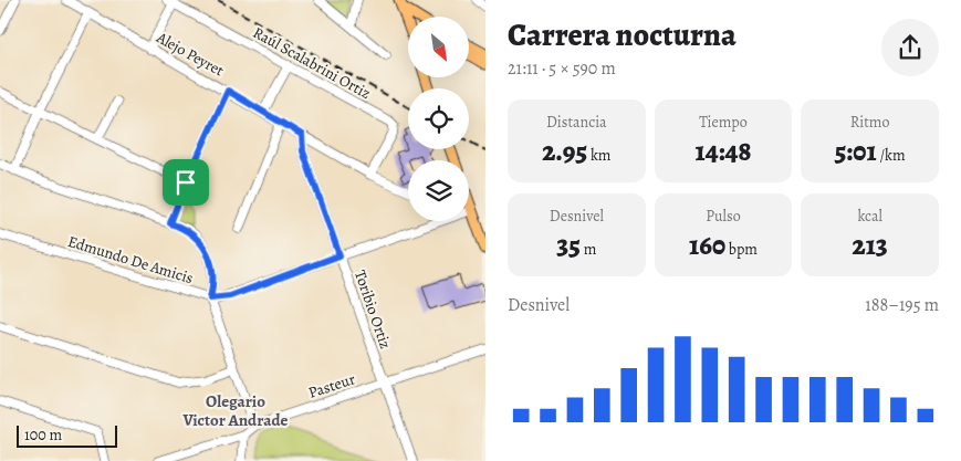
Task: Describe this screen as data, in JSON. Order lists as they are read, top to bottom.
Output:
{
  "streets": {
    "street": [
      "Alejo Peyret",
      "Raúl Scalabrini Ortiz",
      "Edmundo De Amicis",
      "Toribio Ortiz",
      "Pasteur"
    ]
  },
  "crossings": [
    ["Alejo Peyret", "Raúl Scalabrini Ortiz"],
    ["Alejo Peyret", "Toribio Ortiz"],
    ["Edmundo De Amicis", "Toribio Ortiz"],
    ["Toribio Ortiz", "Pasteur"]
  ],
  "districts": ["Olegario Victor Andrade"],
  "scale_bar": "100 m",
  "north": "bottom right",
  "page": {
    "heading": ["Carrera nocturna", "21:11 · 5 × 590 m"],
    "stats": [
      ["Distancia", "2.95 km"],
      ["Tiempo", "14:48"],
      ["Ritmo", "5:01 /km"],
      ["Desnivel", "35 m"],
      ["Pulso", "160 bpm"],
      ["kcal", "213"]
    ],
    "chart": ["Desnivel", "188–195 m"],
    "scale": "100 m"
  }
}
